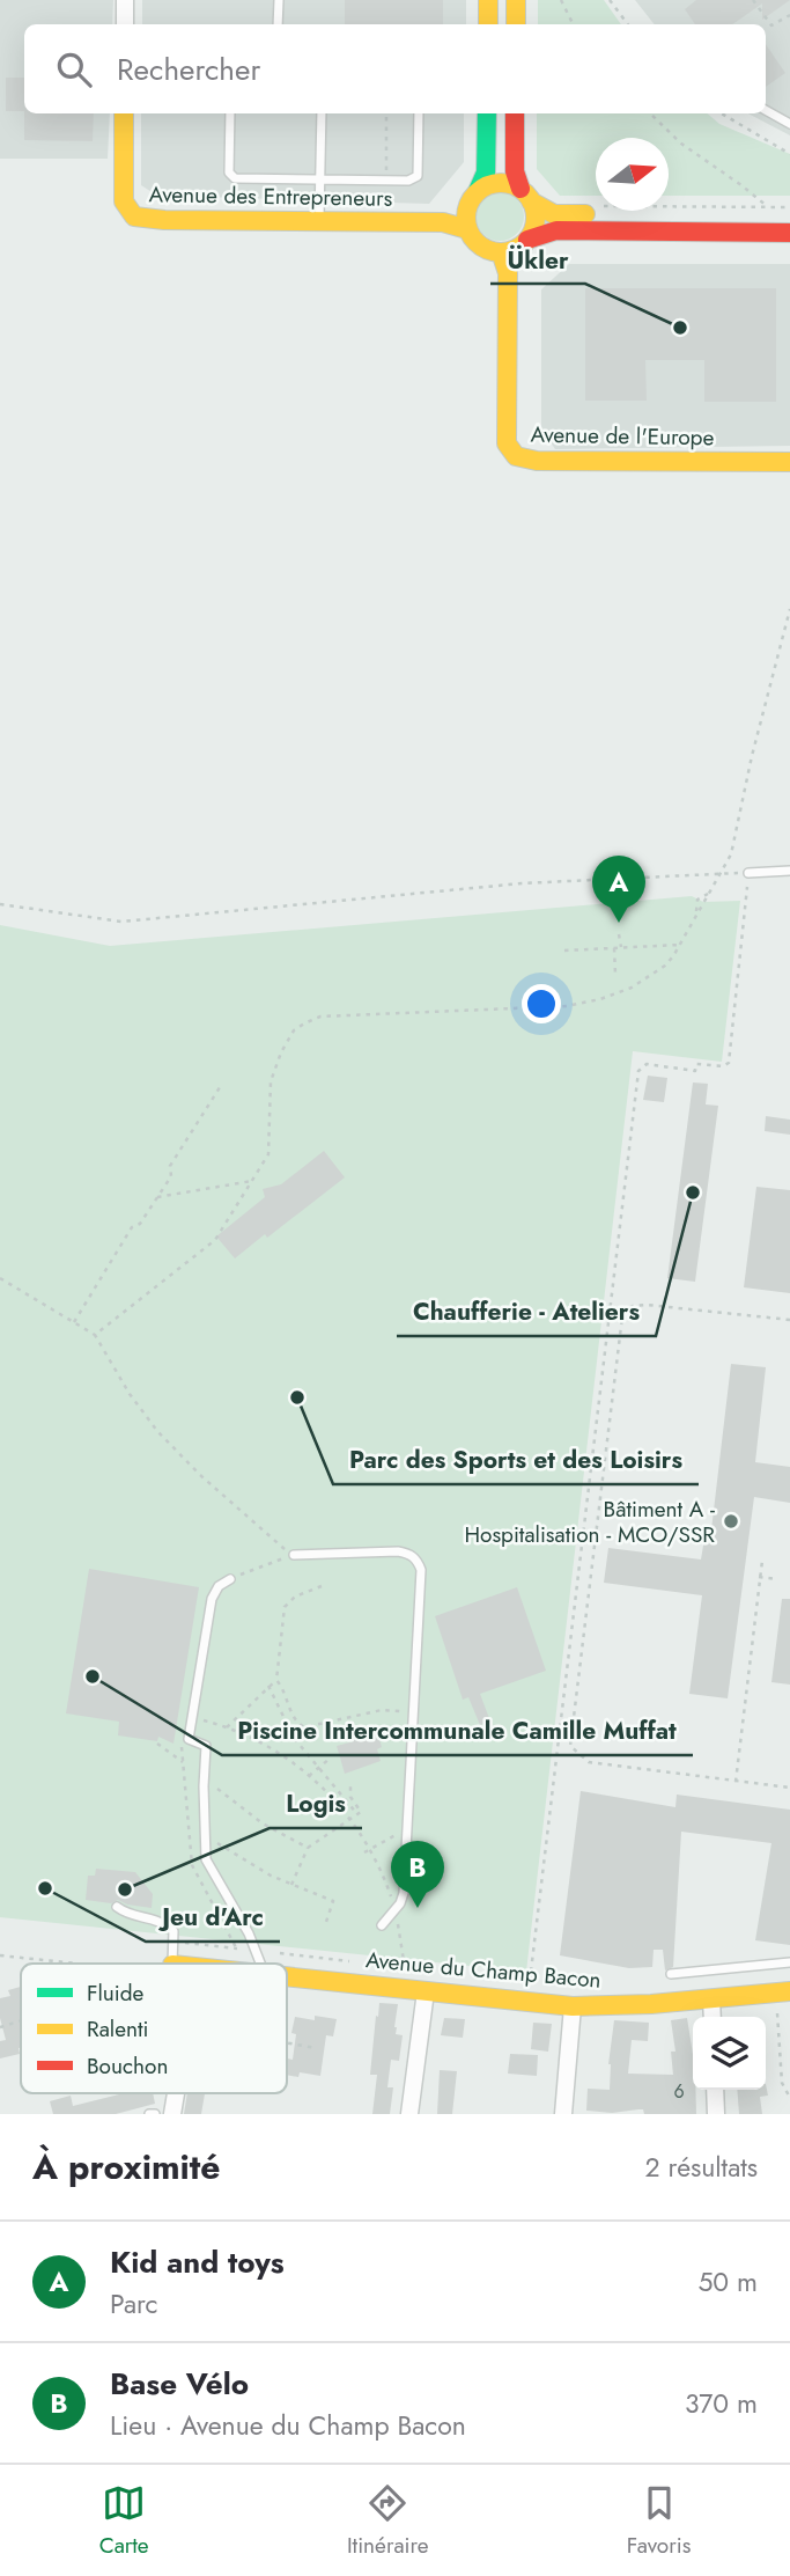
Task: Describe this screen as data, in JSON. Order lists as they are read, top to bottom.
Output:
{
  "streets": {
    "street": ["Avenue des Entrepreneurs", "Avenue de l'Europe", "Avenue du Champ Bacon"]
  },
  "crossings": [
    ["Avenue des Entrepreneurs", "Avenue de l'Europe"]
  ],
  "places": [
    "Ükler",
    "Chaufferie - Ateliers",
    "Parc des Sports et des Loisirs",
    "Bâtiment A - Hospitalisation - MCO/SSR",
    "Piscine Intercommunale Camille Muffat",
    "Jeu d'Arc",
    "Logis"
  ],
  "house_numbers": ["6"],
  "legend": ["Fluide", "Ralenti", "Bouchon"],
  "north": "right",
  "page": {
    "search": "Rechercher",
    "pins": ["A", "B"],
    "heading": ["À proximité", "2 résultats"],
    "list": [
      {
        "mark": "A",
        "name": "Kid and toys",
        "note": "Parc",
        "value": "50 m"
      },
      {
        "mark": "B",
        "name": "Base Vélo",
        "note": "Lieu · Avenue du Champ Bacon",
        "value": "370 m"
      }
    ],
    "nav": ["Carte", "Itinéraire", "Favoris"]
  }
}
